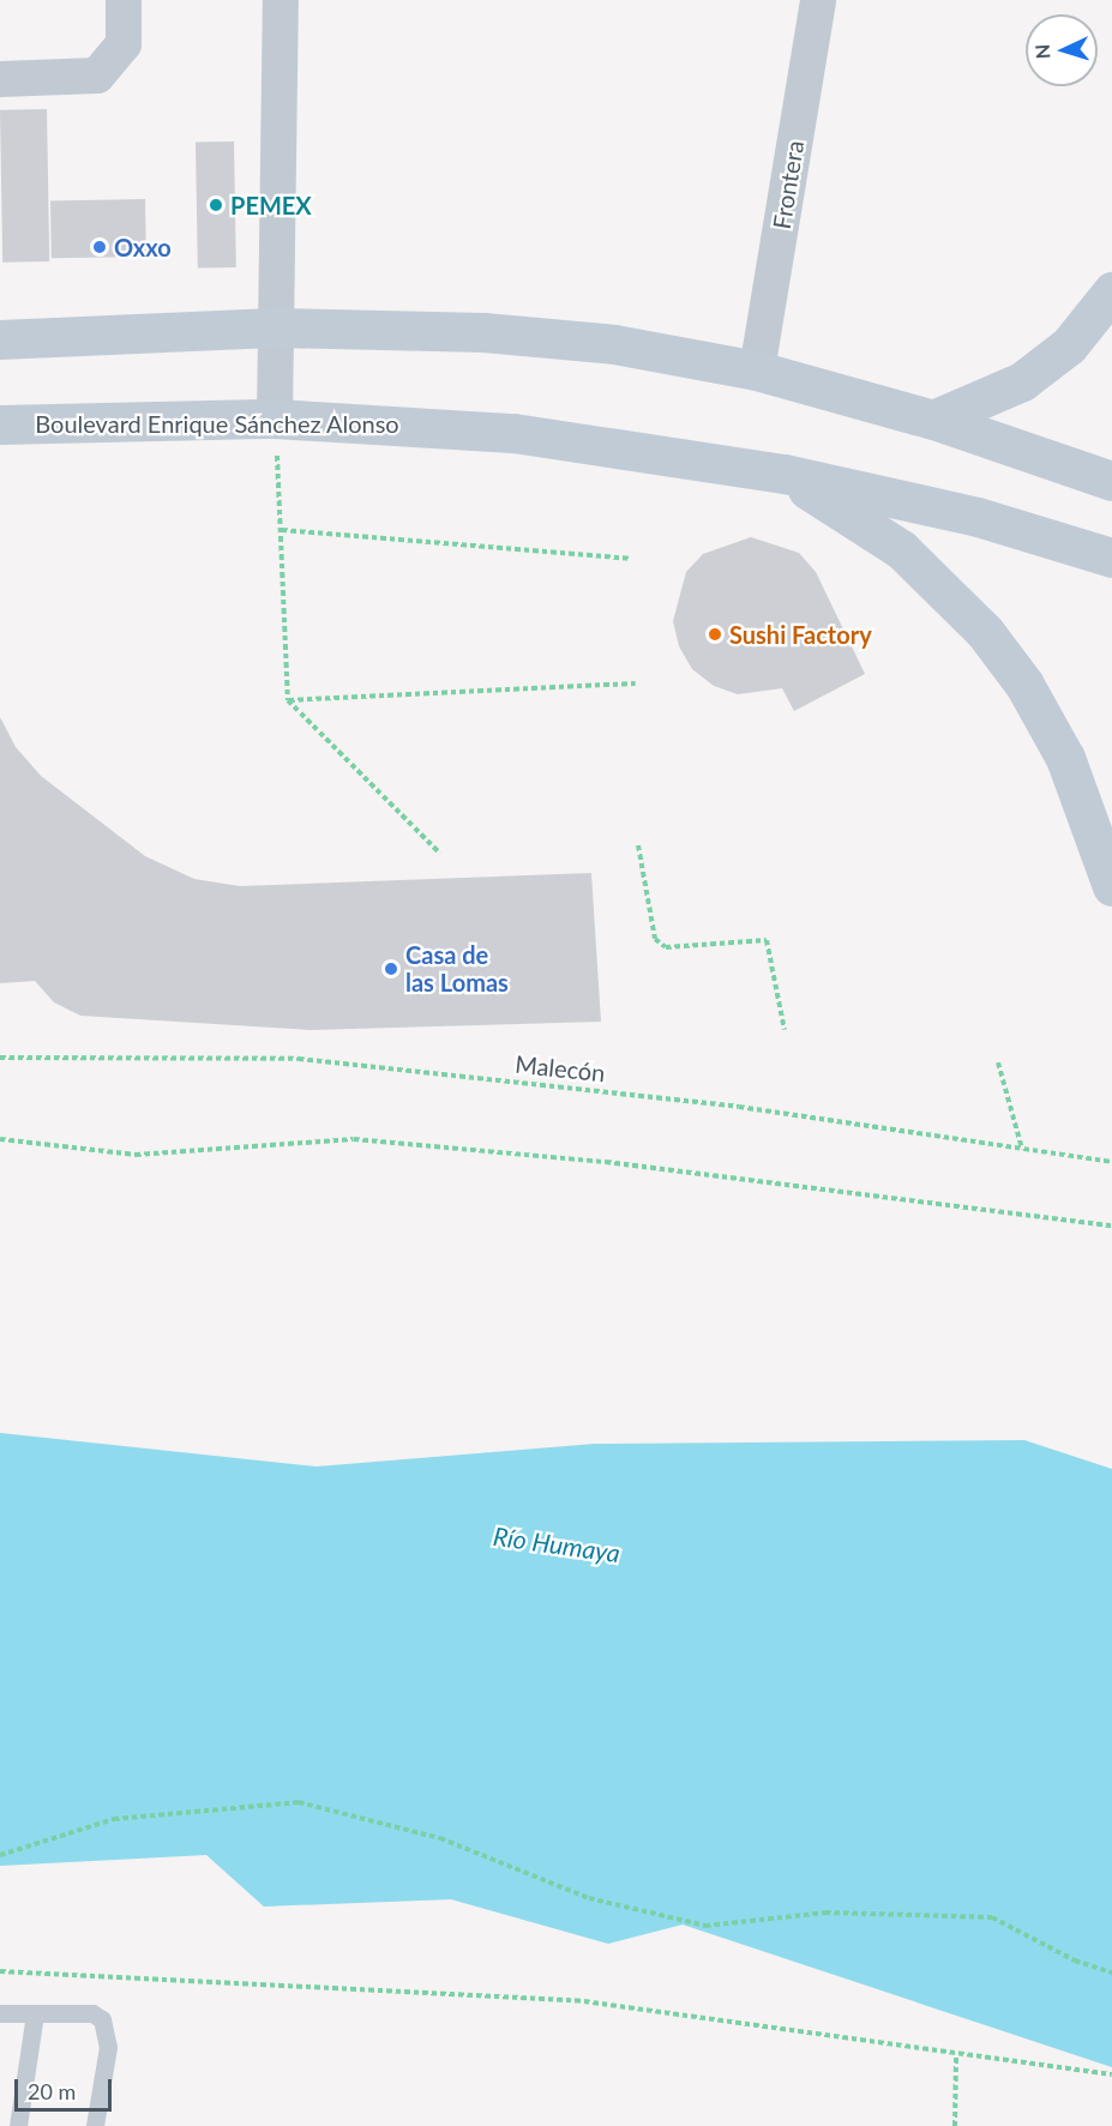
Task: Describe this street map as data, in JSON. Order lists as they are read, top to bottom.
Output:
{
  "streets": {
    "main road": ["Boulevard Enrique Sánchez Alonso"],
    "street": ["Frontera"],
    "path": ["Malecón"]
  },
  "water": ["Río Humaya"],
  "places": [
    "PEMEX",
    "Oxxo",
    "Sushi Factory",
    "Casa de las Lomas"
  ],
  "scale_bar": "20 m",
  "north": "left"
}
